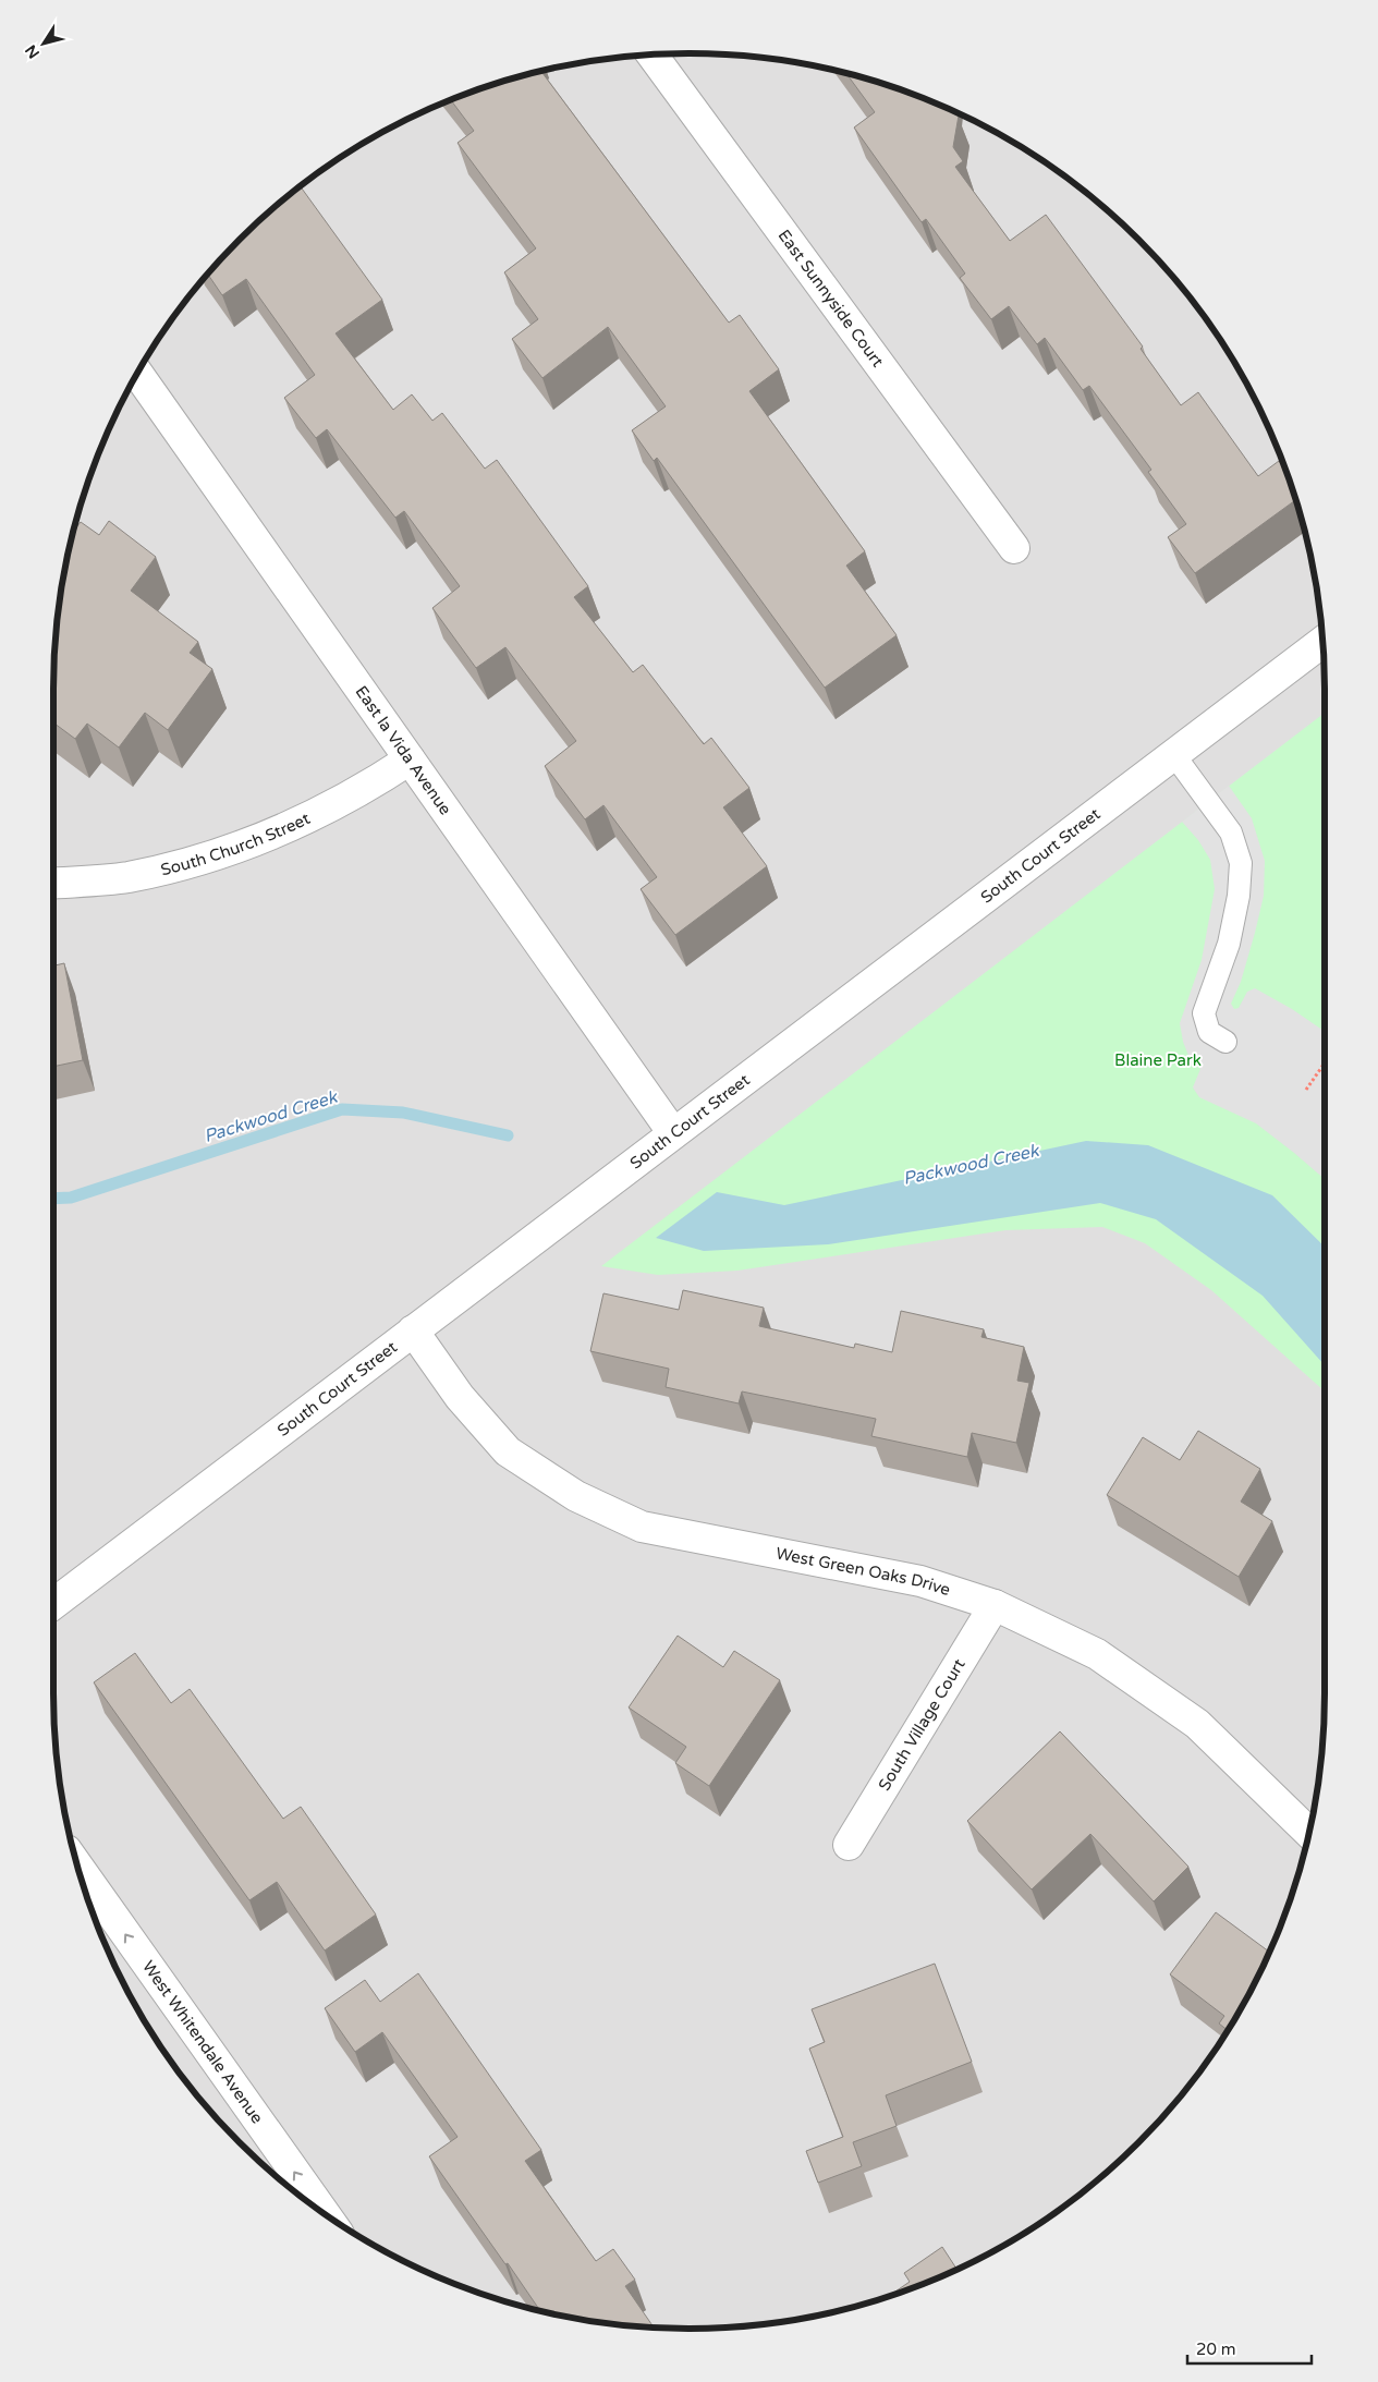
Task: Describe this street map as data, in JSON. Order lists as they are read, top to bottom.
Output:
{
  "streets": {
    "street": [
      "East Sunnyside Court",
      "East la Vida Avenue",
      "South Church Street",
      "South Court Street",
      "West Green Oaks Drive",
      "South Village Court",
      "West Whitendale Avenue"
    ]
  },
  "crossings": [
    ["East la Vida Avenue", "South Church Street"],
    ["East la Vida Avenue", "South Court Street"],
    ["South Court Street", "West Green Oaks Drive"],
    ["West Green Oaks Drive", "South Village Court"]
  ],
  "one_way": ["West Whitendale Avenue"],
  "water": ["Packwood Creek"],
  "parks": ["Blaine Park"],
  "scale_bar": "20 m",
  "north": "bottom left"
}
